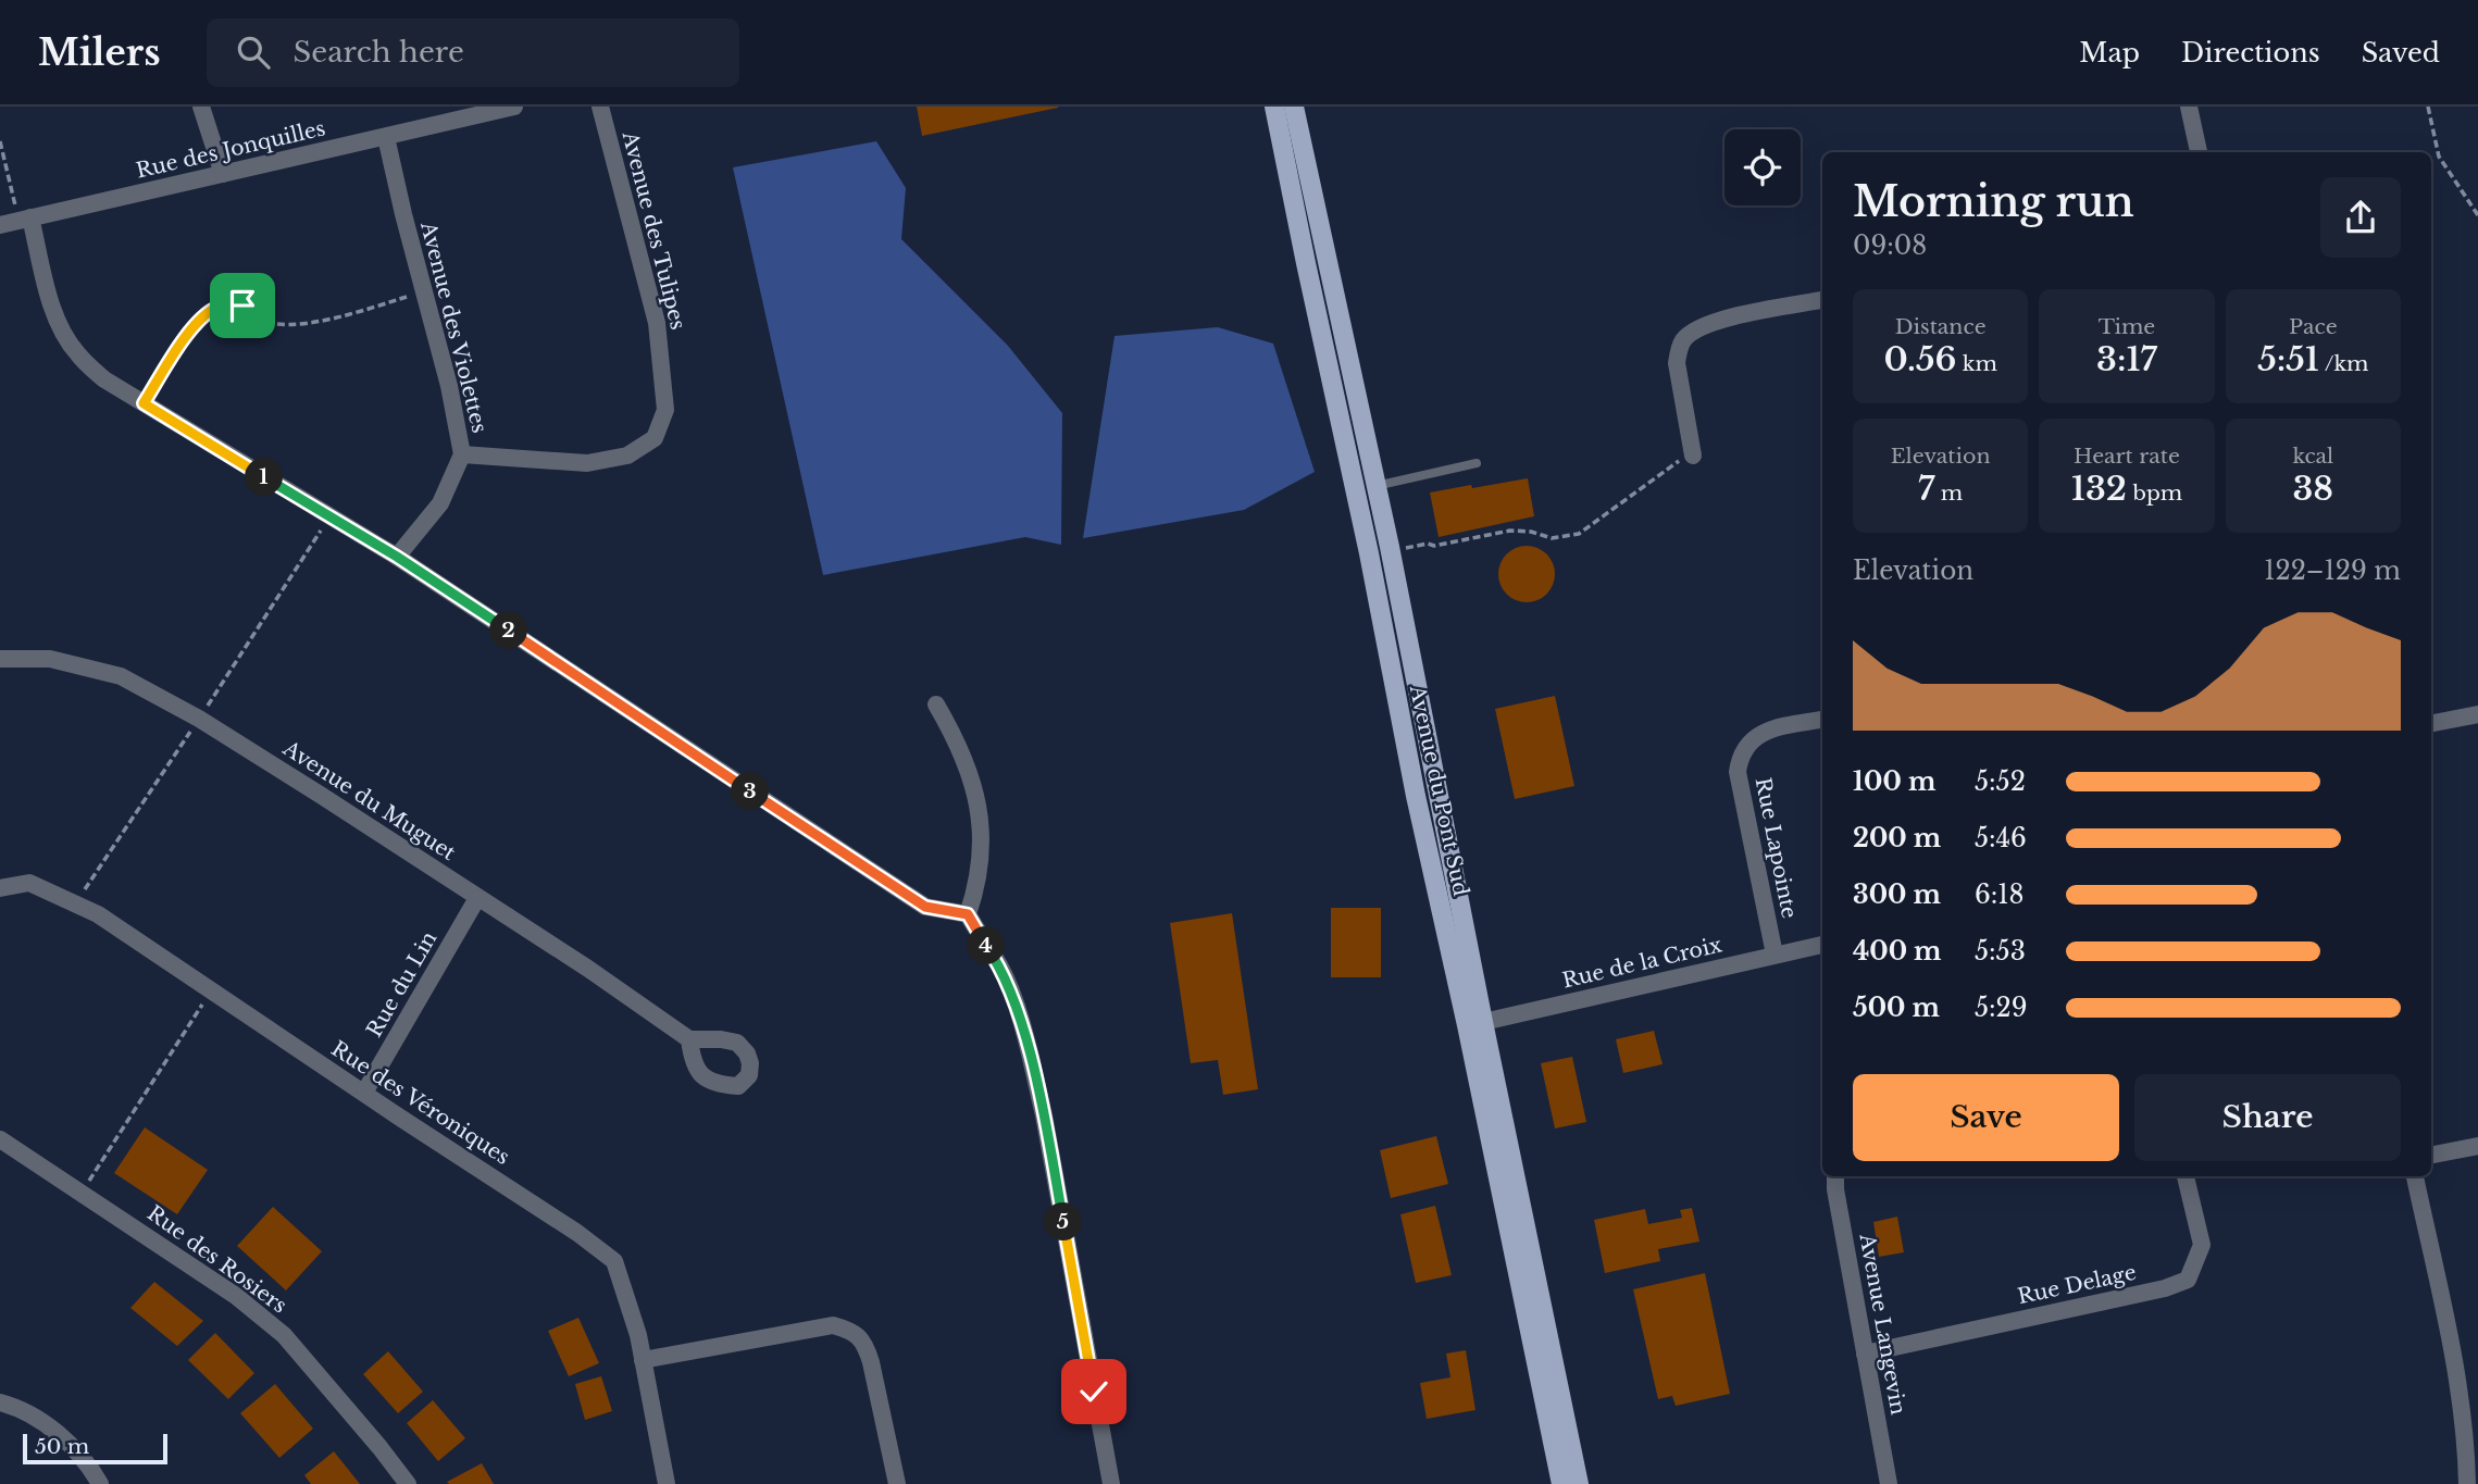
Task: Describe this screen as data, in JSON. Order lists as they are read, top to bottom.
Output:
{
  "streets": {
    "main road": ["Avenue du Pont Sud"],
    "street": [
      "Rue des Jonquilles",
      "Avenue des Tulipes",
      "Avenue des Violettes",
      "Avenue du Muguet",
      "Rue Lapointe",
      "Rue de la Croix",
      "Rue du Lin",
      "Rue des Véroniques",
      "Rue des Rosiers",
      "Rue Delage",
      "Avenue Langevin"
    ]
  },
  "crossings": [
    ["Rue des Jonquilles", "Avenue des Violettes"],
    ["Avenue des Tulipes", "Avenue des Violettes"],
    ["Avenue du Pont Sud", "Rue de la Croix"],
    ["Avenue du Muguet", "Rue du Lin"],
    ["Rue Lapointe", "Rue de la Croix"],
    ["Rue du Lin", "Rue des Véroniques"],
    ["Rue Delage", "Avenue Langevin"]
  ],
  "scale_bar": "50 m",
  "page": {
    "header": "Milers",
    "search": "Search here",
    "nav": ["Map", "Directions", "Saved"],
    "heading": ["Morning run", "09:08"],
    "stats": [
      ["Distance", "0.56 km"],
      ["Time", "3:17"],
      ["Pace", "5:51 /km"],
      ["Elevation", "7 m"],
      ["Heart rate", "132 bpm"],
      ["kcal", "38"]
    ],
    "pins": [
      "1",
      "2",
      "3",
      "4",
      "5"
    ],
    "chart": ["Elevation", "122–129 m"],
    "list": [
      {
        "name": "100 m",
        "note": "5:52"
      },
      {
        "name": "200 m",
        "note": "5:46"
      },
      {
        "name": "300 m",
        "note": "6:18"
      },
      {
        "name": "400 m",
        "note": "5:53"
      },
      {
        "name": "500 m",
        "note": "5:29"
      }
    ],
    "buttons": ["Save", "Share"],
    "scale": "50 m"
  }
}
